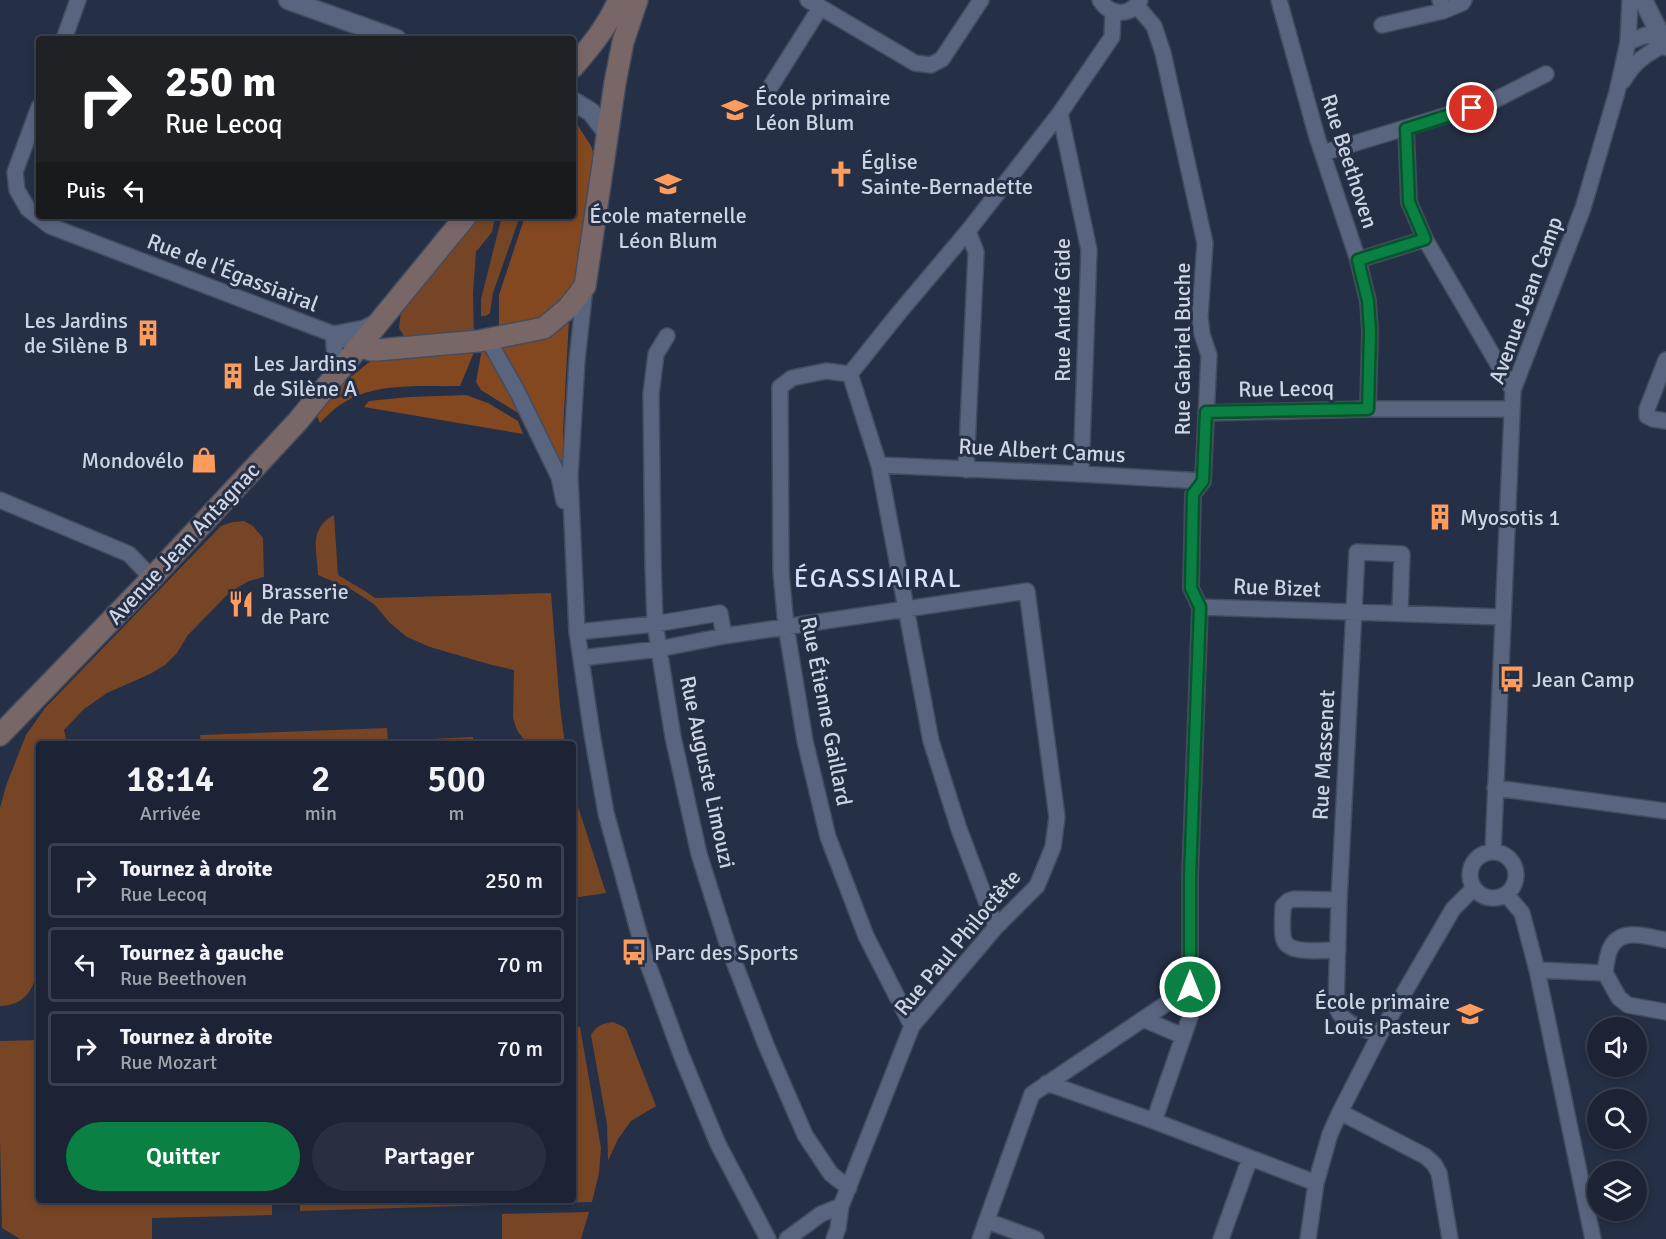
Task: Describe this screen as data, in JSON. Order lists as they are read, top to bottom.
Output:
{
  "streets": {
    "main road": ["Avenue Jean Antagnac"],
    "street": [
      "Rue Beethoven",
      "Rue de l'Égassiairal",
      "Avenue Jean Camp",
      "Rue André Gide",
      "Rue Gabriel Buche",
      "Rue Lecoq",
      "Rue Albert Camus",
      "Rue Bizet",
      "Rue Étienne Gaillard",
      "Rue Massenet",
      "Rue Auguste Limouzi",
      "Rue Paul Philoctète"
    ]
  },
  "crossings": [
    ["Rue Beethoven", "Rue Lecoq"],
    ["Rue de l'Égassiairal", "Avenue Jean Antagnac"],
    ["Avenue Jean Camp", "Rue Lecoq"],
    ["Avenue Jean Camp", "Rue Bizet"],
    ["Rue André Gide", "Rue Albert Camus"],
    ["Rue Gabriel Buche", "Rue Lecoq"],
    ["Rue Gabriel Buche", "Rue Albert Camus"],
    ["Rue Gabriel Buche", "Rue Bizet"],
    ["Rue Bizet", "Rue Massenet"],
    ["Rue Étienne Gaillard", "Rue Paul Philoctète"],
    ["Rue Auguste Limouzi", "Rue Paul Philoctète"]
  ],
  "districts": ["ÉGASSIAIRAL"],
  "places": {
    "school or university": ["École primaire Léon Blum", "École maternelle Léon Blum", "École primaire Louis Pasteur"],
    "church": ["Église Sainte-Bernadette"],
    "building": ["Les Jardins de Silène B", "Les Jardins de Silène A", "Myosotis 1"],
    "shop": ["Mondovélo"],
    "restaurant": ["Brasserie de Parc"],
    "bus stop": ["Jean Camp", "Parc des Sports"]
  },
  "page": {
    "turn": ["250 m", "Rue Lecoq"],
    "then": "Puis",
    "eta": [
      "18:14",
      "Arrivée",
      "2",
      "min",
      "500",
      "m"
    ],
    "list": [
      {
        "name": "Tournez à droite",
        "note": "Rue Lecoq",
        "value": "250 m"
      },
      {
        "name": "Tournez à gauche",
        "note": "Rue Beethoven",
        "value": "70 m"
      },
      {
        "name": "Tournez à droite",
        "note": "Rue Mozart",
        "value": "70 m"
      }
    ],
    "buttons": ["Quitter", "Partager"]
  }
}
